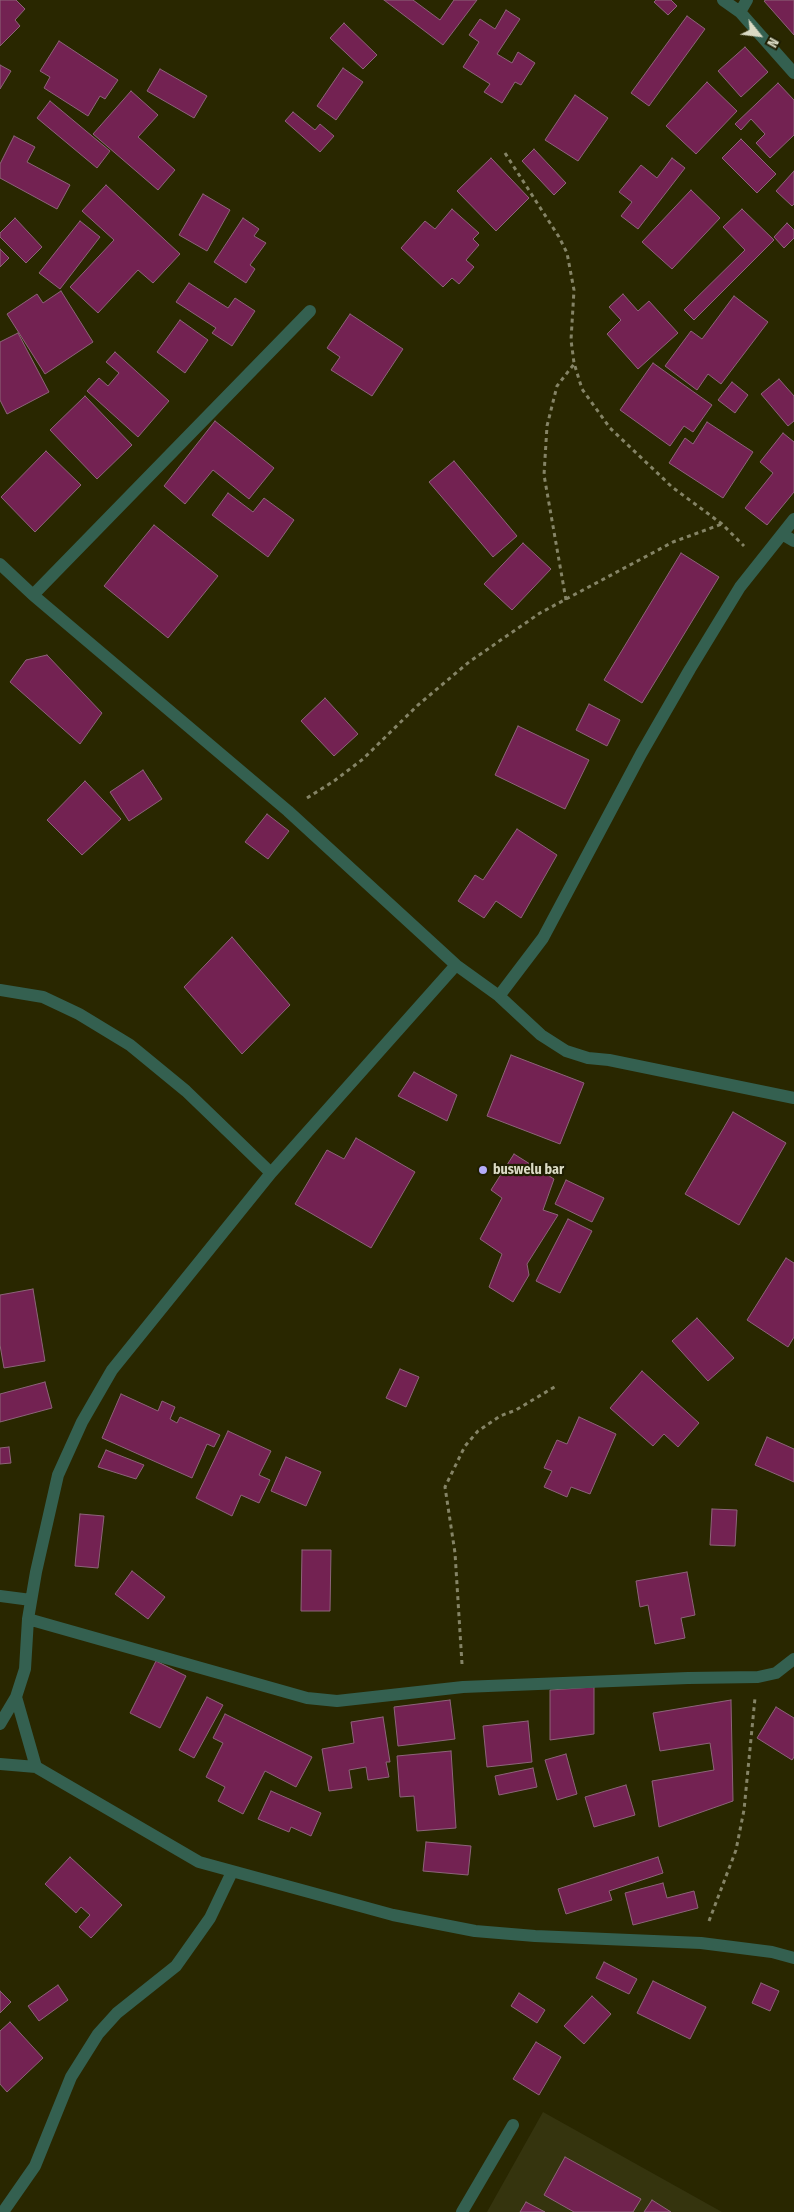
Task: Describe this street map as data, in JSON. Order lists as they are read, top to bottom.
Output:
{
  "places": ["buswelu bar"],
  "north": "bottom right"
}
